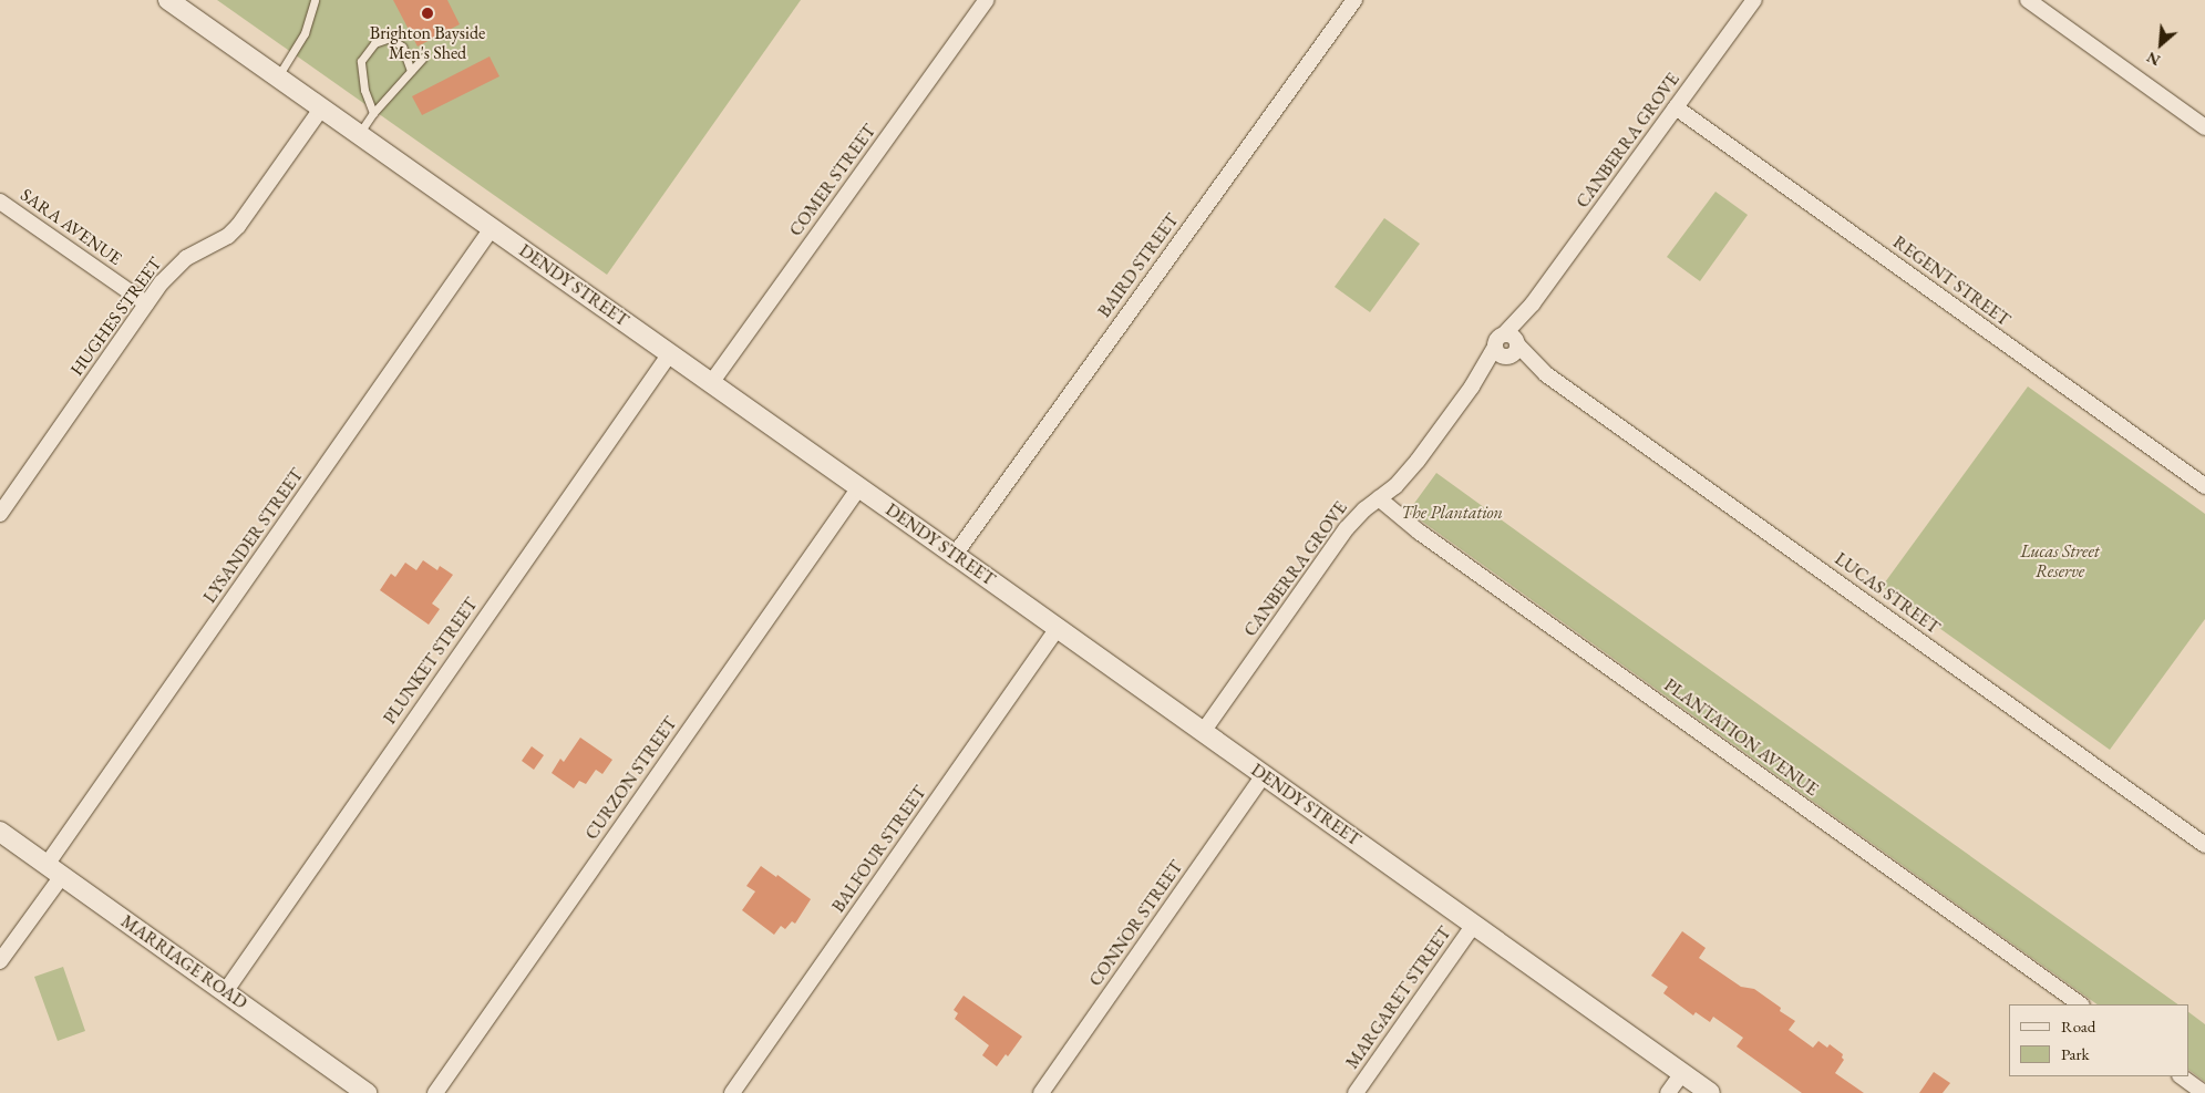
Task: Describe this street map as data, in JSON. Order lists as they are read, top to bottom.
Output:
{
  "streets": {
    "street": [
      "CANBERRA GROVE",
      "COMER STREET",
      "SARA AVENUE",
      "BAIRD STREET",
      "REGENT STREET",
      "DENDY STREET",
      "HUGHES STREET",
      "LYSANDER STREET",
      "LUCAS STREET",
      "PLUNKET STREET",
      "PLANTATION AVENUE",
      "CURZON STREET",
      "BALFOUR STREET",
      "CONNOR STREET",
      "MARRIAGE ROAD",
      "MARGARET STREET"
    ]
  },
  "crossings": [
    ["CANBERRA GROVE", "REGENT STREET"],
    ["CANBERRA GROVE", "DENDY STREET"],
    ["CANBERRA GROVE", "LUCAS STREET"],
    ["CANBERRA GROVE", "PLANTATION AVENUE"],
    ["COMER STREET", "DENDY STREET"],
    ["SARA AVENUE", "HUGHES STREET"],
    ["BAIRD STREET", "DENDY STREET"],
    ["DENDY STREET", "HUGHES STREET"],
    ["DENDY STREET", "LYSANDER STREET"],
    ["DENDY STREET", "PLUNKET STREET"],
    ["DENDY STREET", "CURZON STREET"],
    ["DENDY STREET", "BALFOUR STREET"],
    ["DENDY STREET", "CONNOR STREET"],
    ["DENDY STREET", "MARGARET STREET"],
    ["LYSANDER STREET", "MARRIAGE ROAD"],
    ["PLUNKET STREET", "MARRIAGE ROAD"]
  ],
  "parks": ["The Plantation", "Lucas Street Reserve"],
  "places": ["Brighton Bayside Men's Shed"],
  "legend": ["Road", "Park"],
  "north": "bottom left"
}
